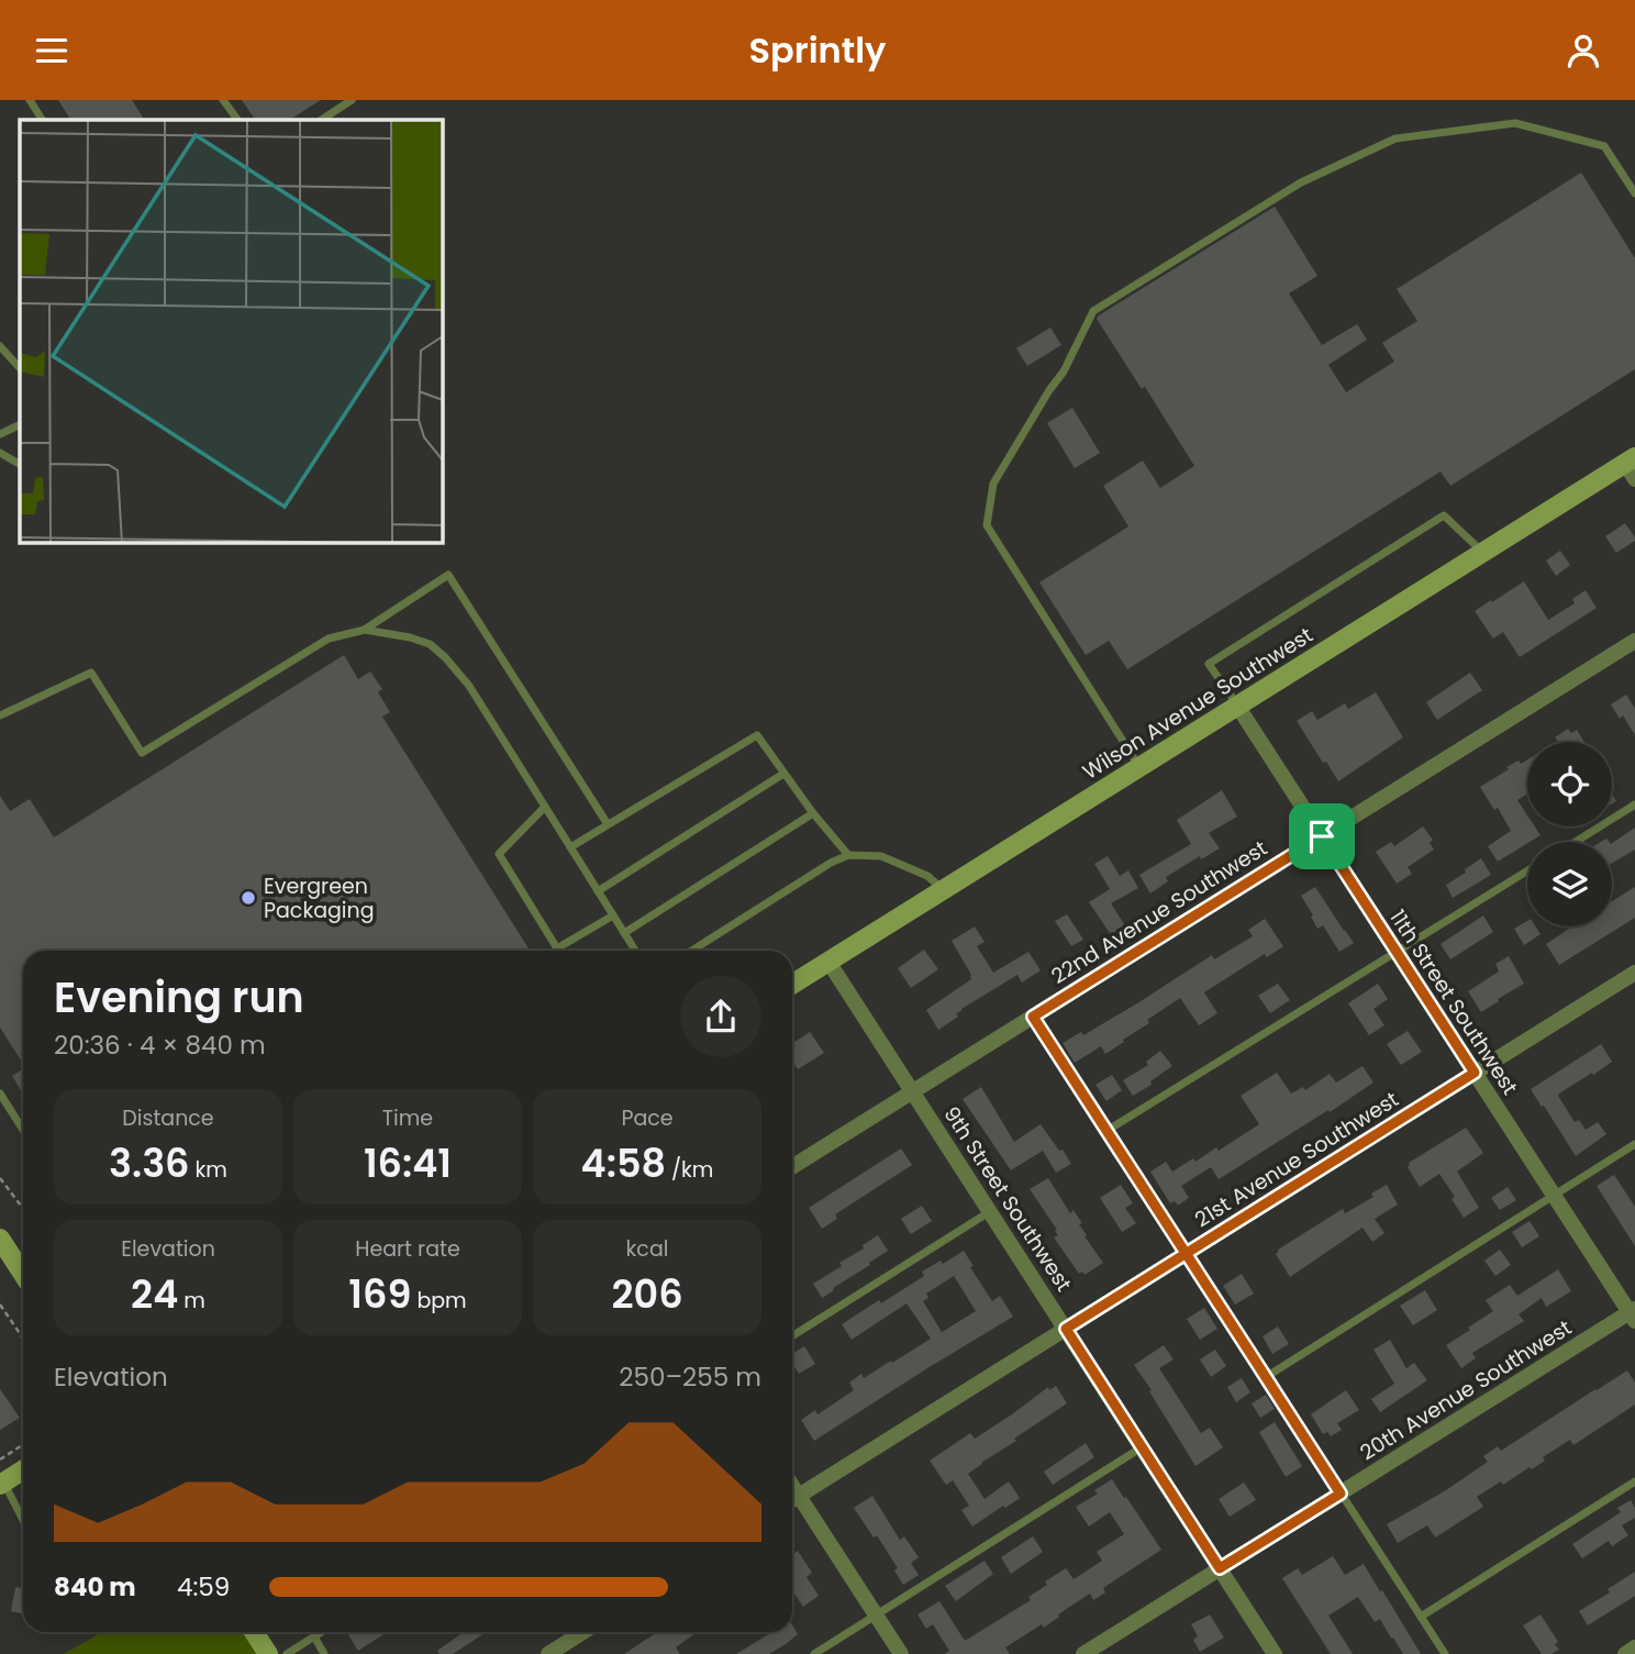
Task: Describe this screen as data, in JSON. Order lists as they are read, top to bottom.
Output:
{
  "streets": {
    "main road": ["Wilson Avenue Southwest"],
    "street": [
      "22nd Avenue Southwest",
      "11th Street Southwest",
      "21st Avenue Southwest",
      "9th Street Southwest",
      "20th Avenue Southwest"
    ]
  },
  "crossings": [
    ["Wilson Avenue Southwest", "11th Street Southwest"],
    ["Wilson Avenue Southwest", "9th Street Southwest"],
    ["22nd Avenue Southwest", "11th Street Southwest"],
    ["22nd Avenue Southwest", "9th Street Southwest"],
    ["11th Street Southwest", "21st Avenue Southwest"],
    ["11th Street Southwest", "20th Avenue Southwest"],
    ["21st Avenue Southwest", "9th Street Southwest"],
    ["9th Street Southwest", "20th Avenue Southwest"]
  ],
  "places": ["Evergreen Packaging"],
  "page": {
    "header": "Sprintly",
    "heading": ["Evening run", "20:36 · 4 × 840 m"],
    "stats": [
      ["Distance", "3.36 km"],
      ["Time", "16:41"],
      ["Pace", "4:58 /km"],
      ["Elevation", "24 m"],
      ["Heart rate", "169 bpm"],
      ["kcal", "206"]
    ],
    "chart": ["Elevation", "250–255 m"],
    "list": [
      {
        "name": "840 m",
        "note": "4:59"
      }
    ]
  }
}
